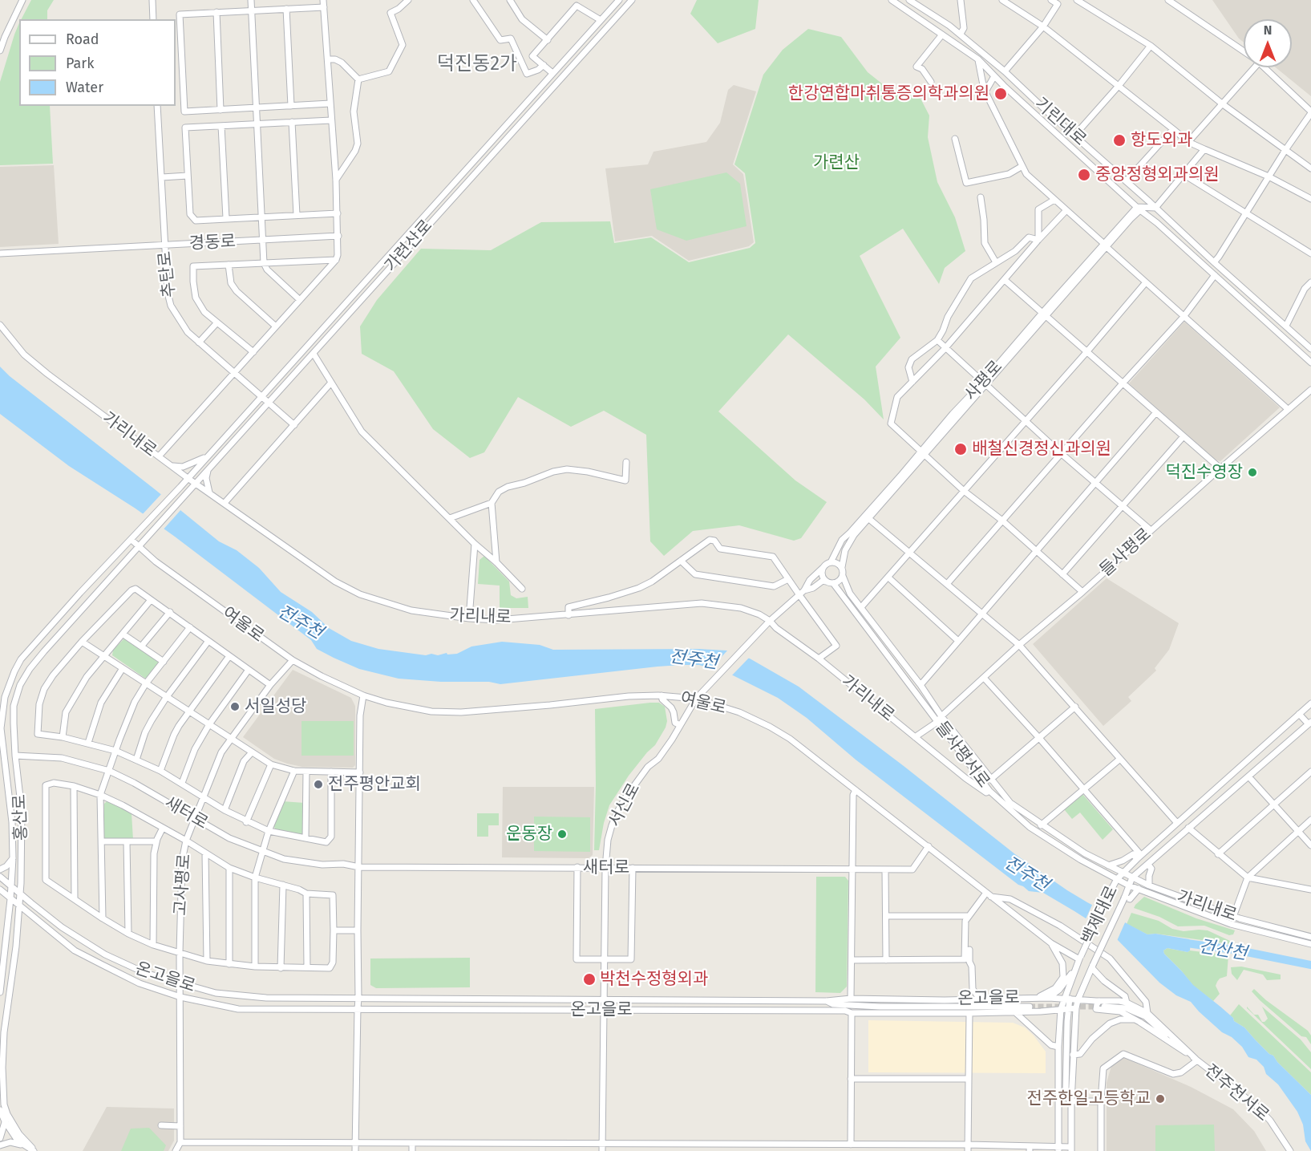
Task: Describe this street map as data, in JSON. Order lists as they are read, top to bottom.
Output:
{
  "streets": {
    "street": [
      "기린대로",
      "경동로",
      "가련산로",
      "추탄로",
      "사평로",
      "가리내로",
      "들사평로",
      "여울로",
      "들사평서로",
      "서신로",
      "새터로",
      "홍산로",
      "고사평로",
      "백제대로",
      "온고을로",
      "전주천서로"
    ]
  },
  "crossings": [
    ["기린대로", "사평로"],
    ["경동로", "추탄로"],
    ["가련산로", "추탄로"],
    ["가련산로", "가리내로"],
    ["가련산로", "홍산로"],
    ["사평로", "가리내로"],
    ["사평로", "들사평서로"],
    ["사평로", "서신로"],
    ["가리내로", "들사평로"],
    ["가리내로", "들사평서로"],
    ["가리내로", "백제대로"],
    ["들사평로", "들사평서로"],
    ["여울로", "서신로"],
    ["여울로", "새터로"],
    ["여울로", "홍산로"],
    ["여울로", "고사평로"],
    ["여울로", "백제대로"],
    ["들사평서로", "백제대로"],
    ["서신로", "새터로"],
    ["서신로", "온고을로"],
    ["새터로", "홍산로"],
    ["새터로", "고사평로"],
    ["홍산로", "온고을로"],
    ["고사평로", "온고을로"],
    ["백제대로", "온고을로"],
    ["온고을로", "전주천서로"]
  ],
  "districts": ["덕진동2가"],
  "water": ["전주천", "건산천"],
  "parks": ["가련산"],
  "places": [
    "한강연합마취통증의학과의원",
    "항도외과",
    "중앙정형외과의원",
    "배철신경정신과의원",
    "덕진수영장",
    "서일성당",
    "전주평안교회",
    "운동장",
    "박천수정형외과",
    "전주한일고등학교"
  ],
  "legend": ["Road", "Park", "Water"],
  "north": "top"
}
